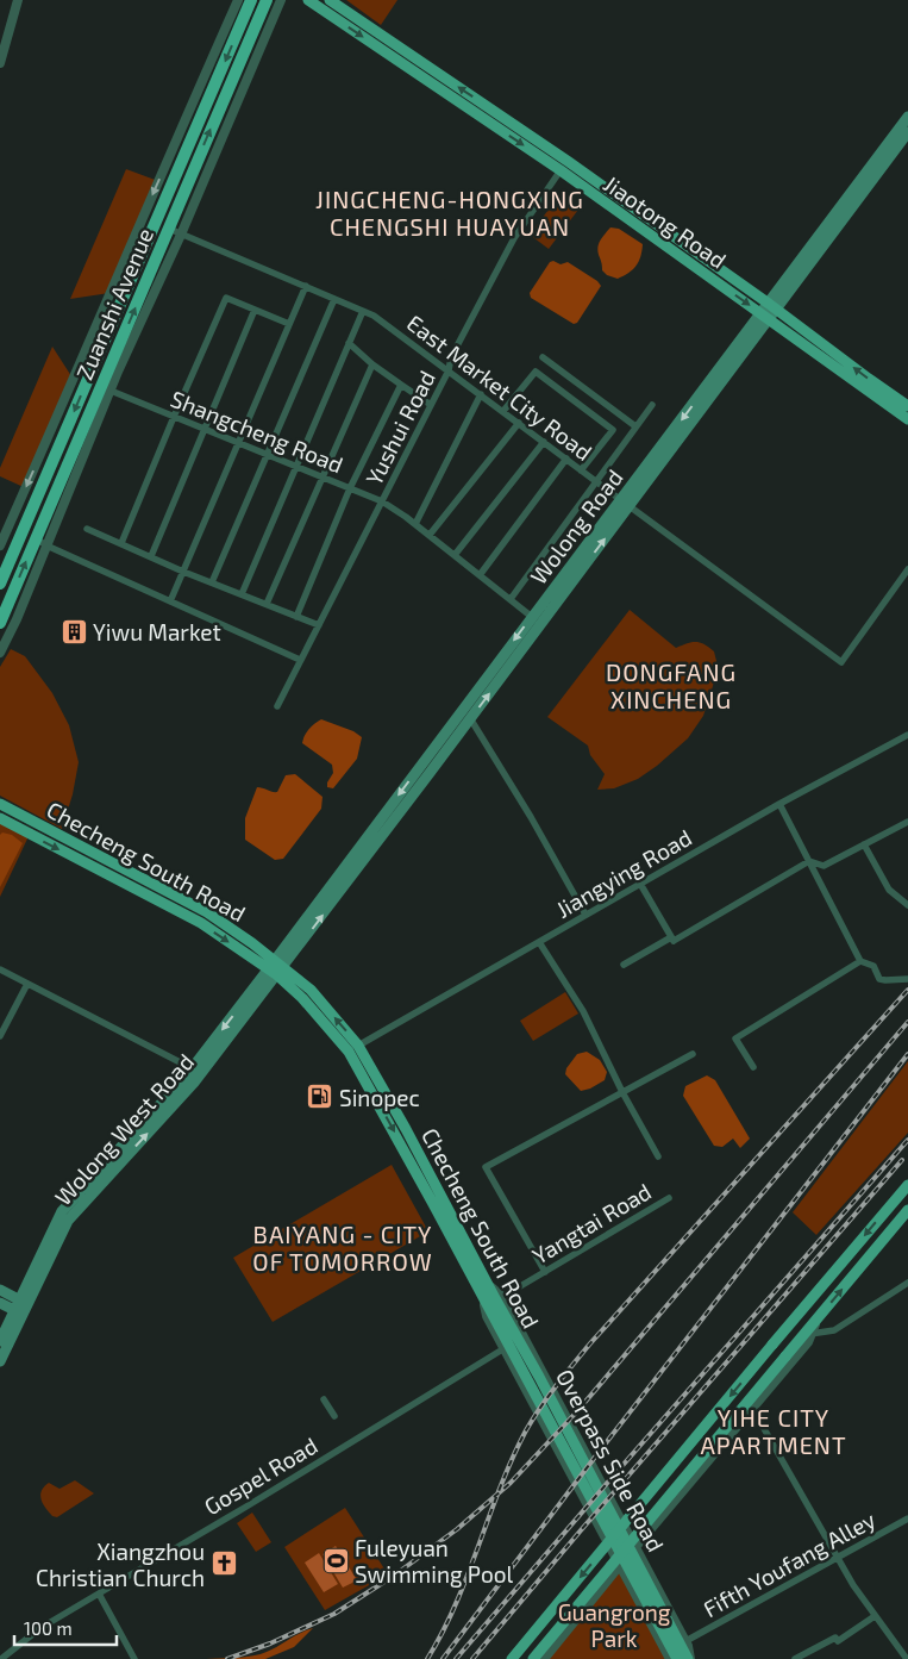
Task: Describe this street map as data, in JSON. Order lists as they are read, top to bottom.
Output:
{
  "streets": {
    "highway": ["Zuanshi Avenue"],
    "main road": [
      "Jiaotong Road",
      "Wolong Road",
      "Checheng South Road",
      "Wolong West Road"
    ],
    "street": [
      "East Market City Road",
      "Yushui Road",
      "Shangcheng Road",
      "Jiangying Road",
      "Yangtai Road",
      "Overpass Side Road",
      "Gospel Road",
      "Fifth Youfang Alley"
    ]
  },
  "crossings": [
    ["Jiaotong Road", "Yushui Road"],
    ["Jiaotong Road", "Wolong Road"],
    ["Zuanshi Avenue", "East Market City Road"],
    ["Zuanshi Avenue", "Shangcheng Road"],
    ["East Market City Road", "Yushui Road"],
    ["East Market City Road", "Wolong Road"],
    ["Yushui Road", "Shangcheng Road"],
    ["Shangcheng Road", "Wolong Road"],
    ["Wolong Road", "Checheng South Road"],
    ["Wolong Road", "Wolong West Road"],
    ["Checheng South Road", "Jiangying Road"],
    ["Checheng South Road", "Wolong West Road"],
    ["Checheng South Road", "Overpass Side Road"],
    ["Yangtai Road", "Overpass Side Road"],
    ["Overpass Side Road", "Gospel Road"]
  ],
  "districts": [
    "JINGCHENG-HONGXING CHENGSHI HUAYUAN",
    "DONGFANG XINCHENG",
    "BAIYANG - CITY OF TOMORROW",
    "YIHE CITY APARTMENT"
  ],
  "parks": ["Guangrong Park"],
  "places": {
    "building": ["Yiwu Market"],
    "fuel station": ["Sinopec"],
    "sports": ["Fuleyuan Swimming Pool"],
    "church": ["Xiangzhou Christian Church"]
  },
  "scale_bar": "100 m"
}
